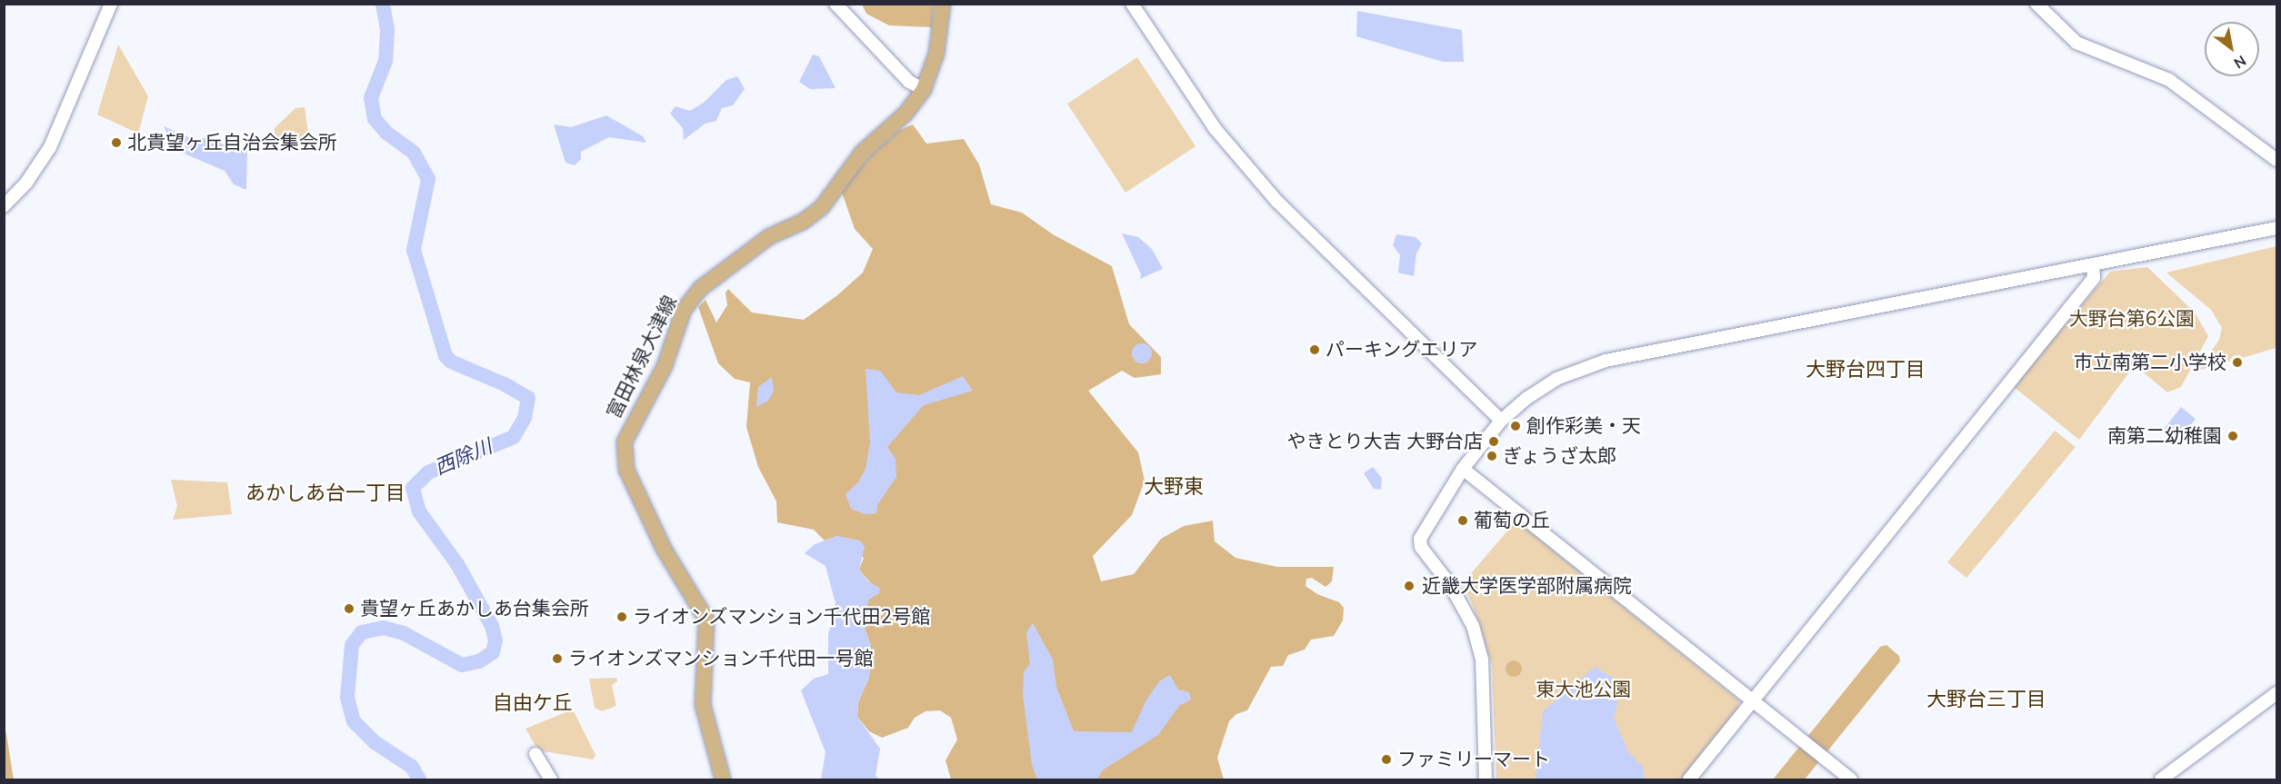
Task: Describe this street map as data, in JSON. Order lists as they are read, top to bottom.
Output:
{
  "streets": {
    "main road": ["富田林泉大津線"]
  },
  "districts": [
    "大野台四丁目",
    "大野東",
    "あかしあ台一丁目",
    "大野台三丁目",
    "自由ケ丘"
  ],
  "water": ["西除川"],
  "parks": ["大野台第6公園", "東大池公園"],
  "places": [
    "北貴望ヶ丘自治会集会所",
    "パーキングエリア",
    "市立南第二小学校",
    "創作彩美・天",
    "南第二幼稚園",
    "やきとり大吉 大野台店",
    "ぎょうざ太郎",
    "葡萄の丘",
    "近畿大学医学部附属病院",
    "貴望ヶ丘あかしあ台集会所",
    "ライオンズマンション千代田2号館",
    "ライオンズマンション千代田一号館",
    "ファミリーマート"
  ],
  "north": "bottom right"
}
